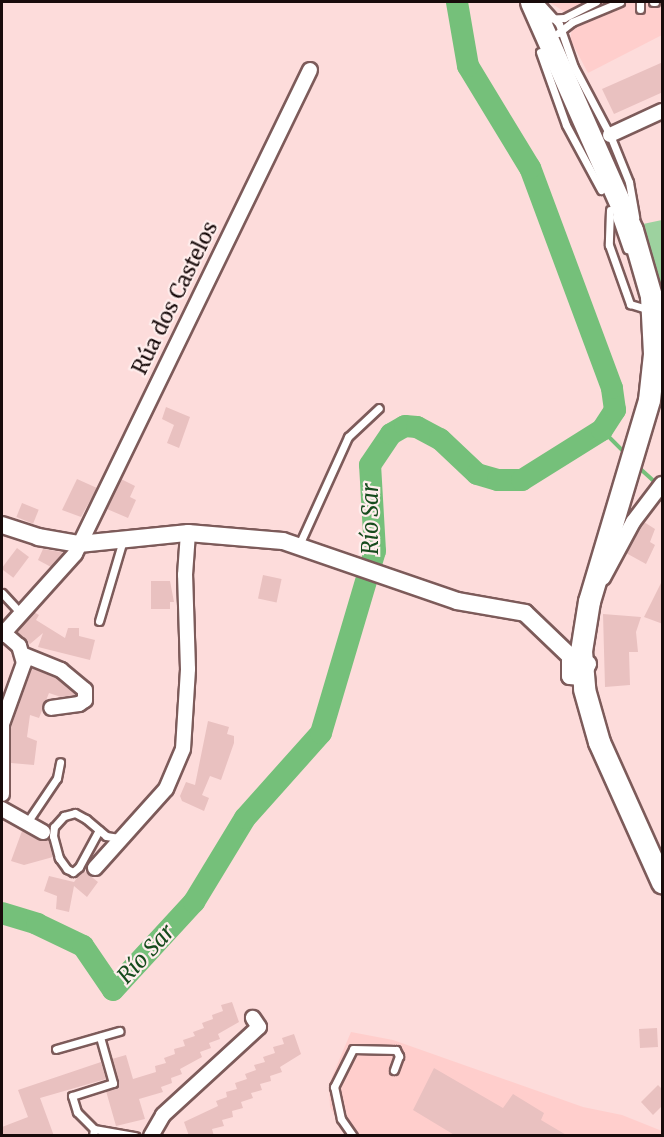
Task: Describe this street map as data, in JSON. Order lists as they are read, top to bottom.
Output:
{
  "streets": {
    "street": ["Rúa dos Castelos"]
  },
  "water": ["Río Sar"]
}
